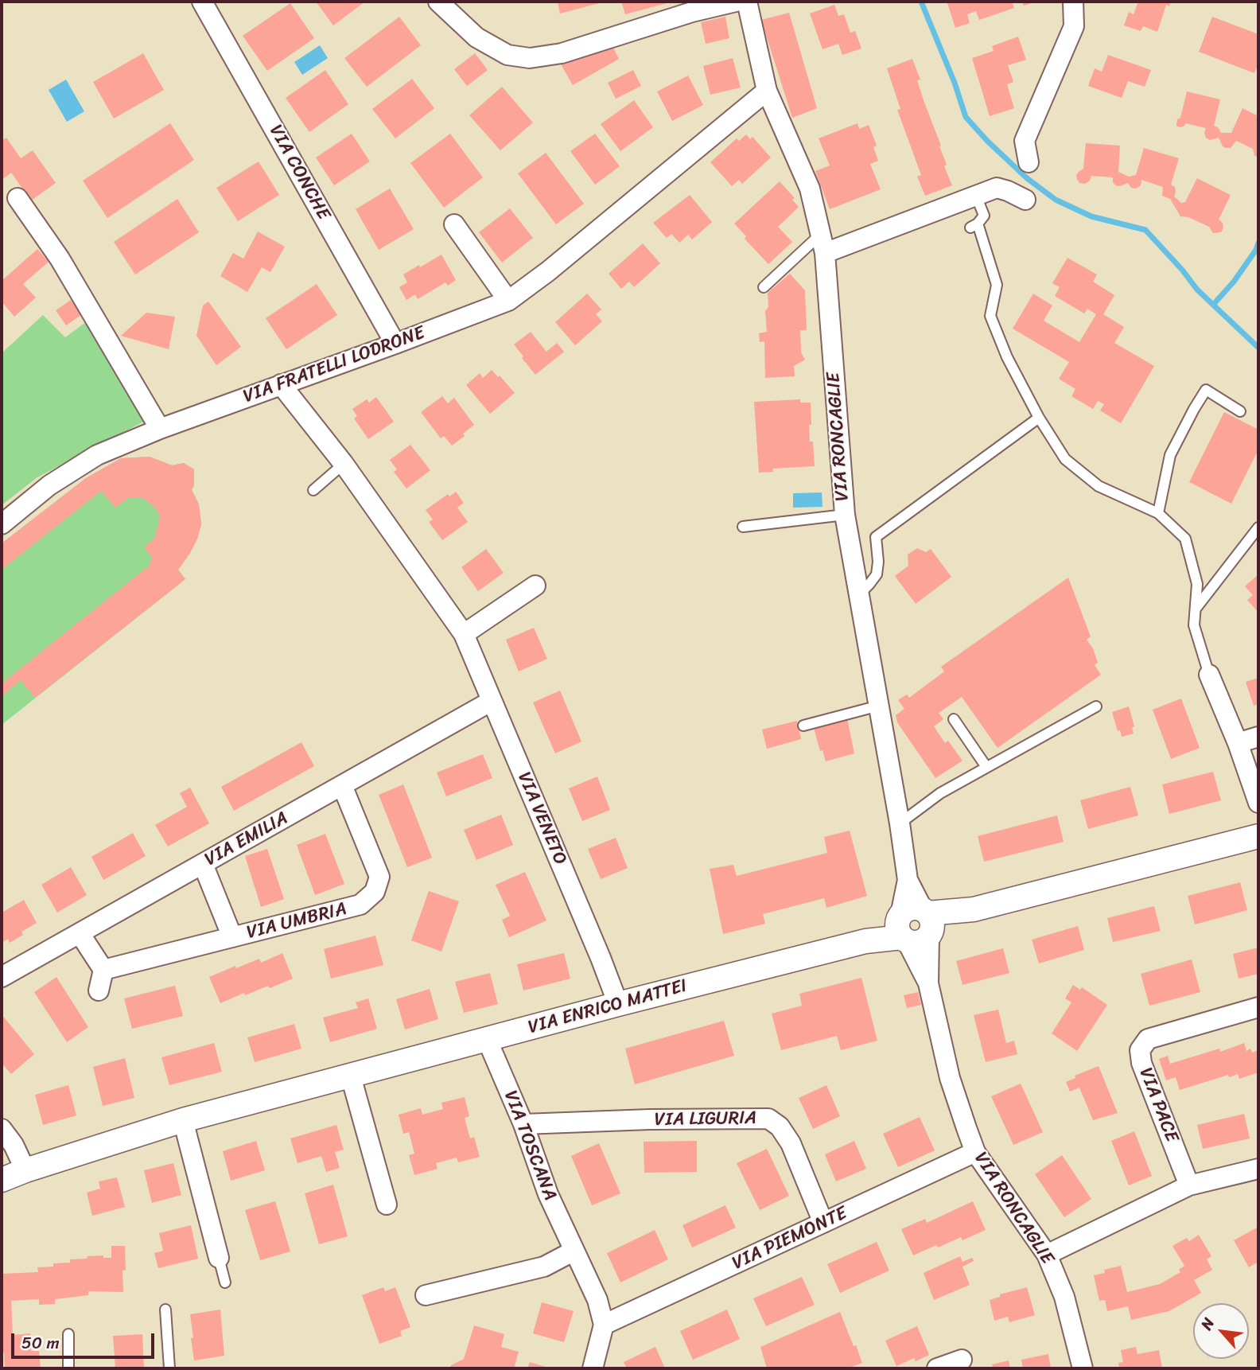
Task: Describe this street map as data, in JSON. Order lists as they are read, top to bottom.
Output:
{
  "streets": {
    "street": [
      "VIA CONCHE",
      "VIA FRATELLI LODRONE",
      "VIA RONCAGLIE",
      "VIA VENETO",
      "VIA EMILIA",
      "VIA UMBRIA",
      "VIA ENRICO MATTEI",
      "VIA PACE",
      "VIA LIGURIA",
      "VIA TOSCANA",
      "VIA PIEMONTE"
    ]
  },
  "crossings": [
    ["VIA CONCHE", "VIA FRATELLI LODRONE"],
    ["VIA FRATELLI LODRONE", "VIA RONCAGLIE"],
    ["VIA FRATELLI LODRONE", "VIA VENETO"],
    ["VIA RONCAGLIE", "VIA ENRICO MATTEI"],
    ["VIA RONCAGLIE", "VIA PIEMONTE"],
    ["VIA VENETO", "VIA EMILIA"],
    ["VIA VENETO", "VIA ENRICO MATTEI"],
    ["VIA EMILIA", "VIA UMBRIA"],
    ["VIA ENRICO MATTEI", "VIA TOSCANA"],
    ["VIA LIGURIA", "VIA TOSCANA"],
    ["VIA LIGURIA", "VIA PIEMONTE"],
    ["VIA TOSCANA", "VIA PIEMONTE"]
  ],
  "scale_bar": "50 m",
  "north": "top left"
}
